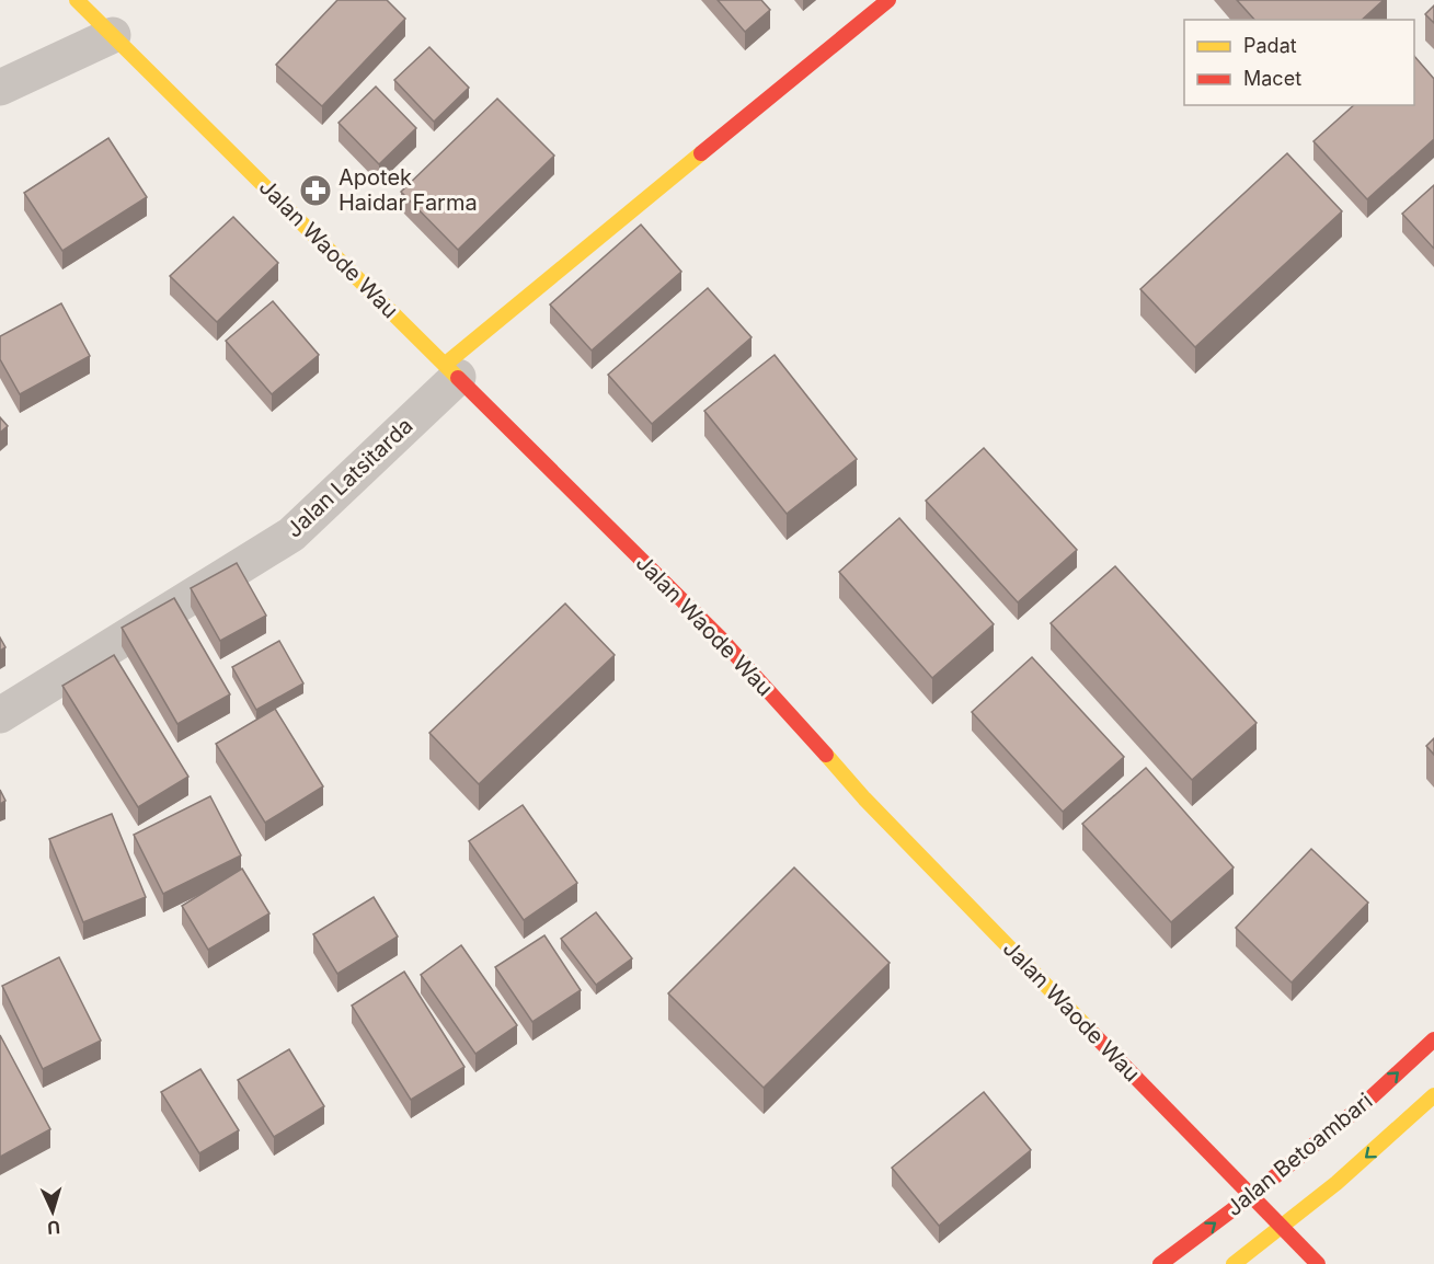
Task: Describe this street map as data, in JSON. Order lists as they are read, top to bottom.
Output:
{
  "streets": {
    "street": ["Jalan Waode Wau", "Jalan Latsitarda", "Jalan Betoambari"]
  },
  "crossings": [
    ["Jalan Waode Wau", "Jalan Latsitarda"],
    ["Jalan Waode Wau", "Jalan Betoambari"]
  ],
  "places": {
    "pharmacy": ["Apotek Haidar Farma"]
  },
  "legend": ["Padat", "Macet"],
  "north": "bottom"
}
